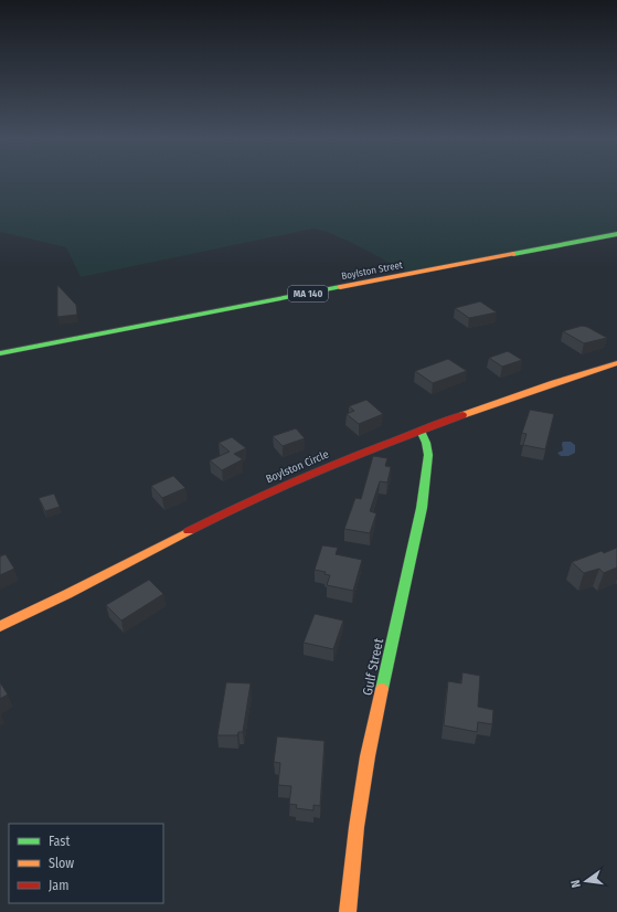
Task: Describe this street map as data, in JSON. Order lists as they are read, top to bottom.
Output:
{
  "streets": {
    "street": [
      "Boylston Street",
      "MA 140",
      "Boylston Circle",
      "Gulf Street"
    ]
  },
  "crossings": [
    ["Boylston Circle", "Gulf Street"]
  ],
  "legend": ["Fast", "Slow", "Jam"],
  "north": "left"
}
